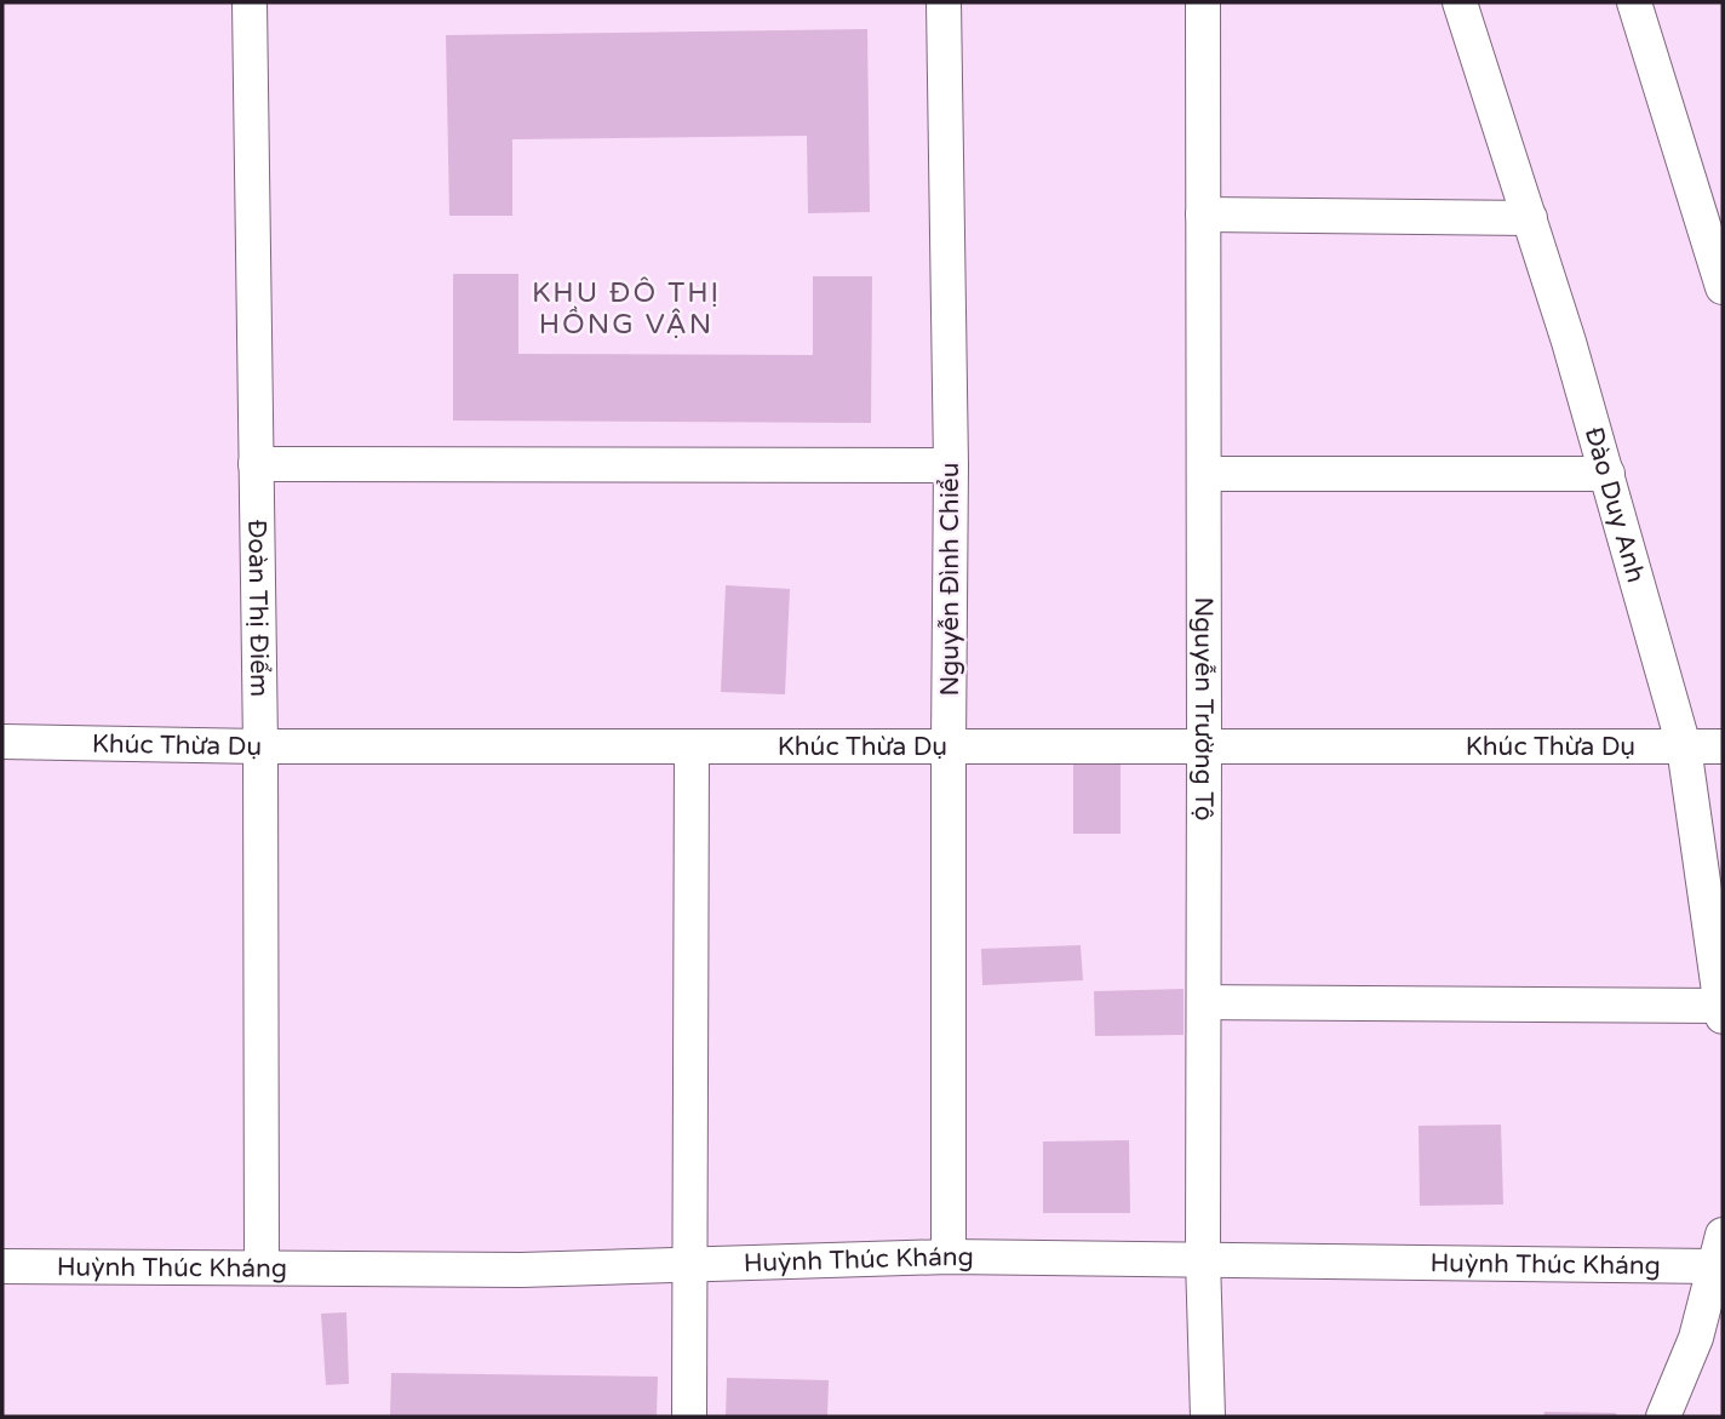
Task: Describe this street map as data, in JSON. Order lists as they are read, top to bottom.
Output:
{
  "streets": {
    "street": [
      "Đào Duy Anh",
      "Nguyễn Đình Chiểu",
      "Đoàn Thị Điểm",
      "Nguyễn Trường Tộ",
      "Khúc Thừa Dụ",
      "Huỳnh Thúc Kháng"
    ]
  },
  "crossings": [
    ["Đào Duy Anh", "Khúc Thừa Dụ"],
    ["Nguyễn Đình Chiểu", "Khúc Thừa Dụ"],
    ["Nguyễn Đình Chiểu", "Huỳnh Thúc Kháng"],
    ["Đoàn Thị Điểm", "Khúc Thừa Dụ"],
    ["Đoàn Thị Điểm", "Huỳnh Thúc Kháng"],
    ["Nguyễn Trường Tộ", "Khúc Thừa Dụ"],
    ["Nguyễn Trường Tộ", "Huỳnh Thúc Kháng"]
  ],
  "districts": ["KHU ĐÔ THỊ HỒNG VẬN"]
}
